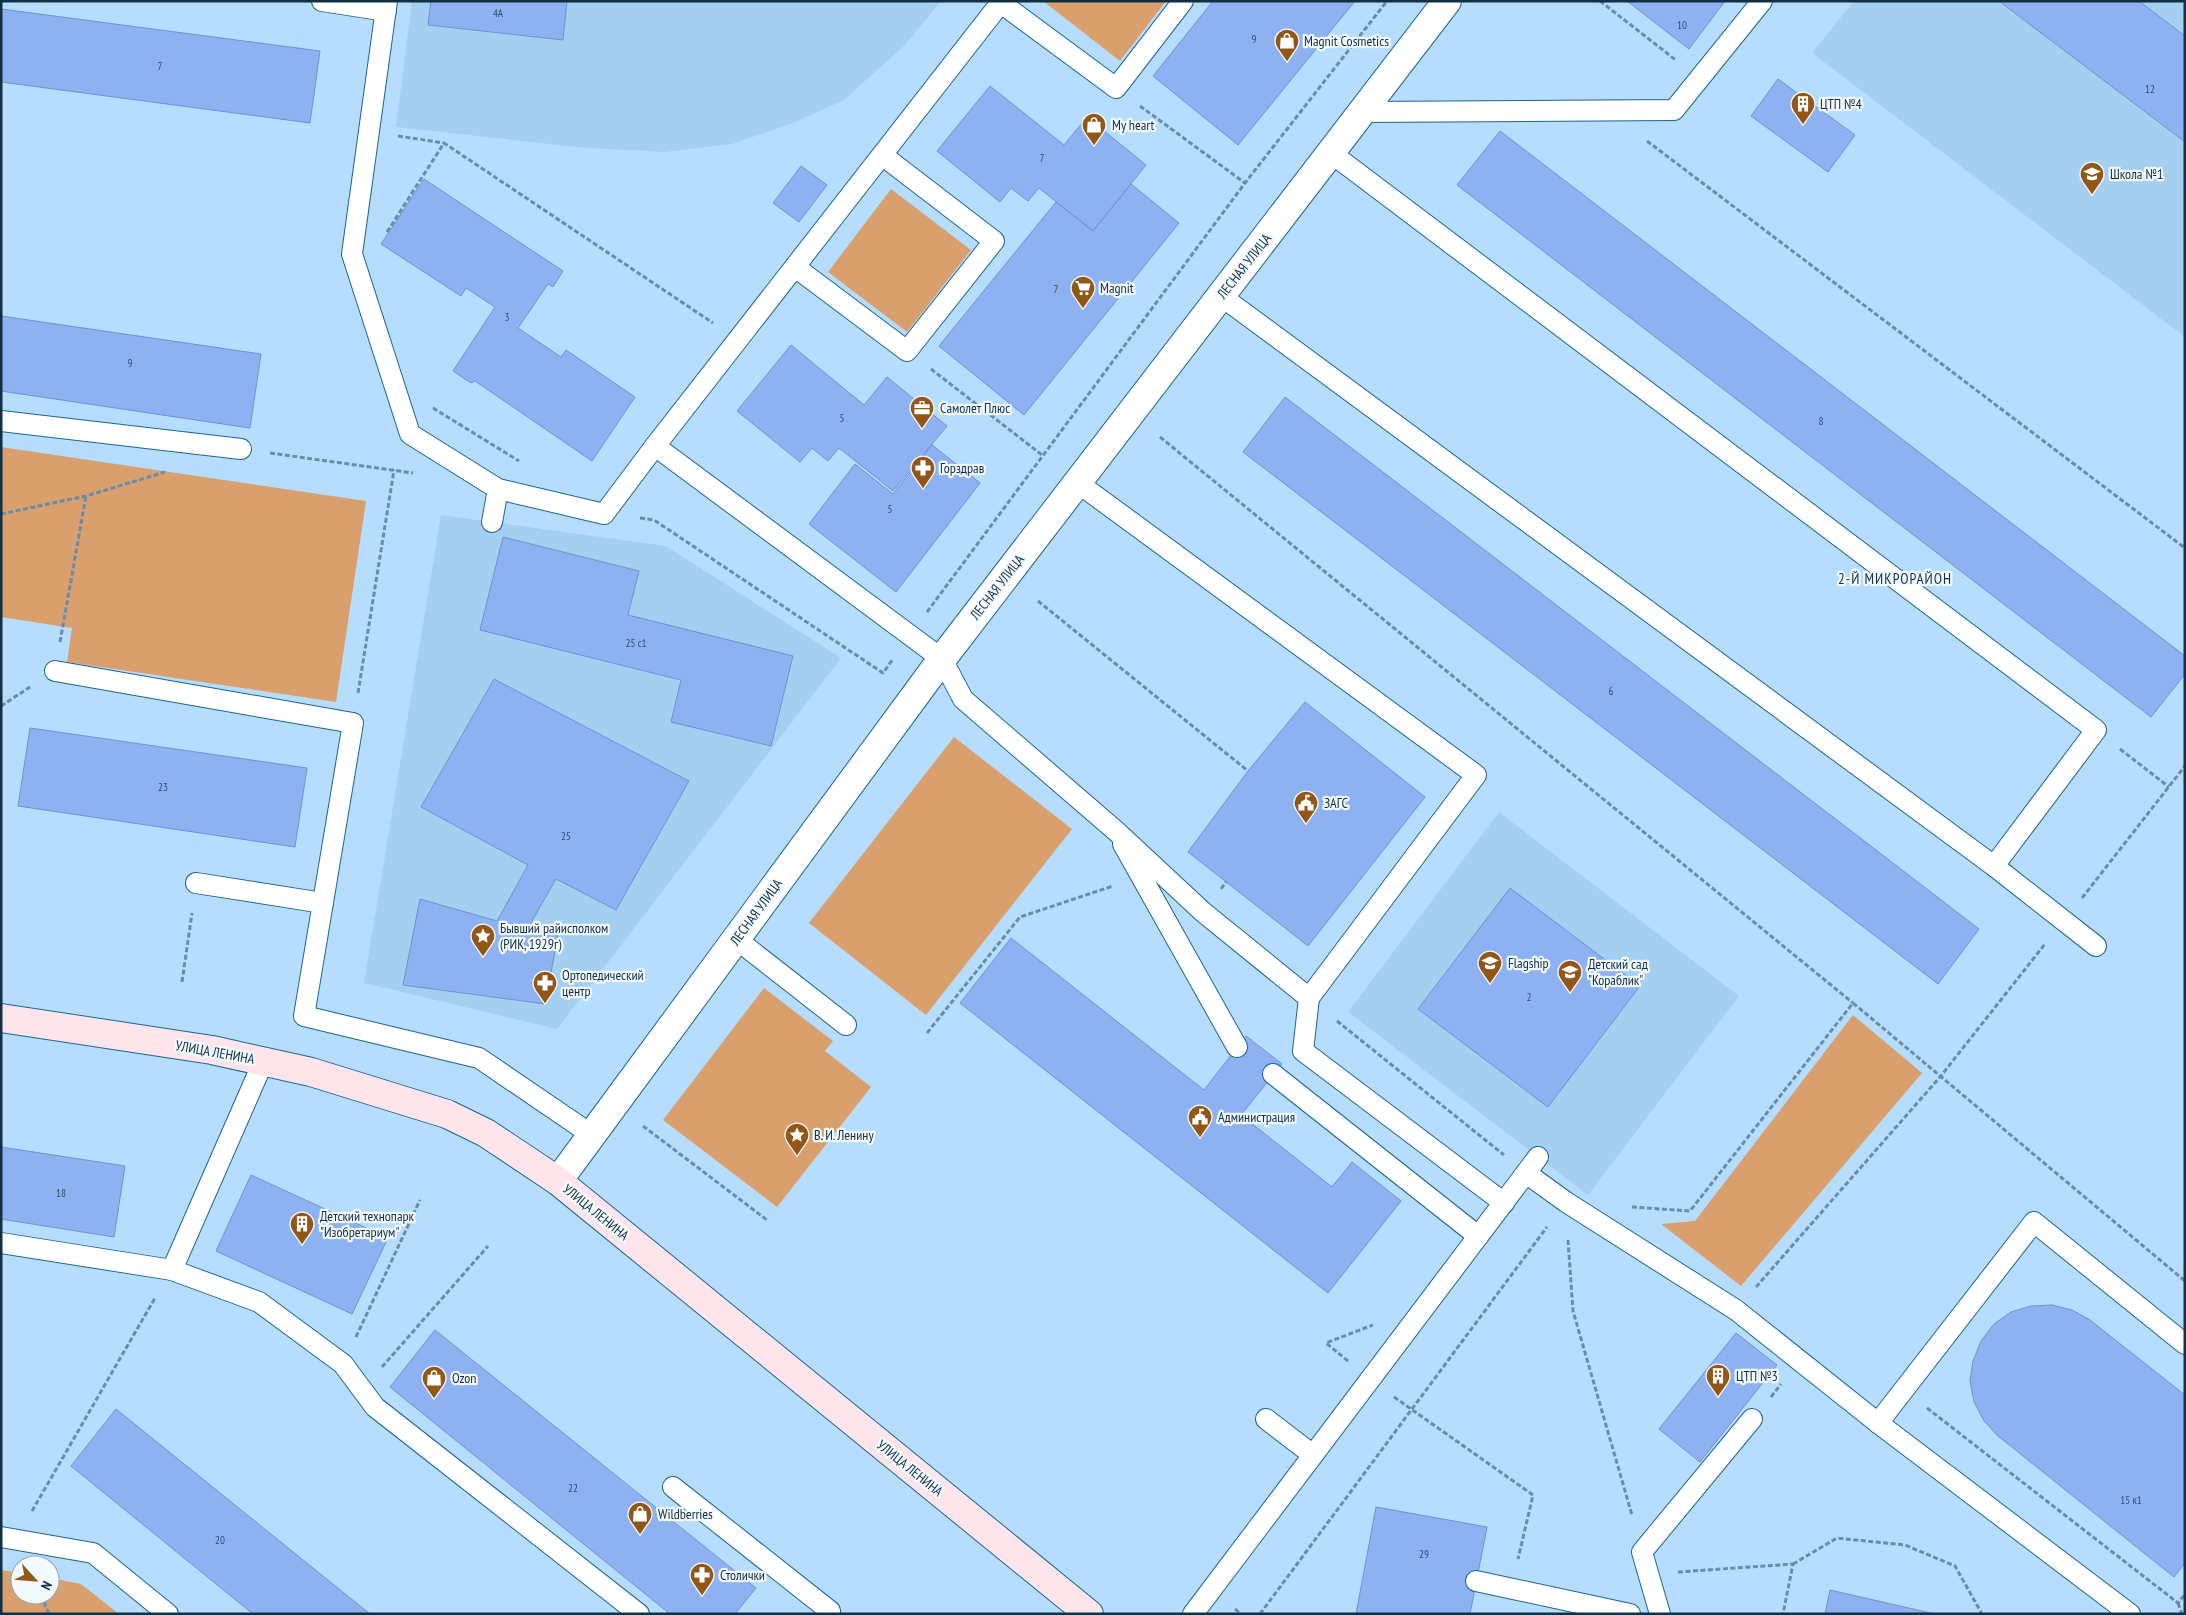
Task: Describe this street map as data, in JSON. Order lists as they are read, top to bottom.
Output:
{
  "streets": {
    "street": ["ЛЕСНАЯ УЛИЦА", "УЛИЦА ЛЕНИНА"]
  },
  "crossings": [
    ["ЛЕСНАЯ УЛИЦА", "УЛИЦА ЛЕНИНА"]
  ],
  "districts": ["2-Й МИКРОРАЙОН"],
  "places": {
    "shop": [
      "Magnit Cosmetics",
      "My heart",
      "Ozon",
      "Wildberries"
    ],
    "building": ["ЦТП №4", "Детский технопарк \"Изобретариум\"", "ЦТП №3"],
    "school or university": ["Школа №1", "Flagship", "Детский сад \"Кораблик\""],
    "supermarket": ["Magnit"],
    "office": ["Самолет Плюс"],
    "pharmacy": ["Горздрав", "Ортопедический центр", "Столички"],
    "public building": ["ЗАГС", "Администрация"],
    "place": ["Бывший райисполком (РИК, 1929г)", "В. И. Ленину"]
  },
  "house_numbers": [
    "4А",
    "10",
    "9",
    "7",
    "12",
    "7",
    "7",
    "3",
    "9",
    "5",
    "8",
    "5",
    "25 с1",
    "6",
    "23",
    "25",
    "2",
    "18",
    "22",
    "15 к1",
    "20",
    "29"
  ],
  "north": "bottom right"
}
